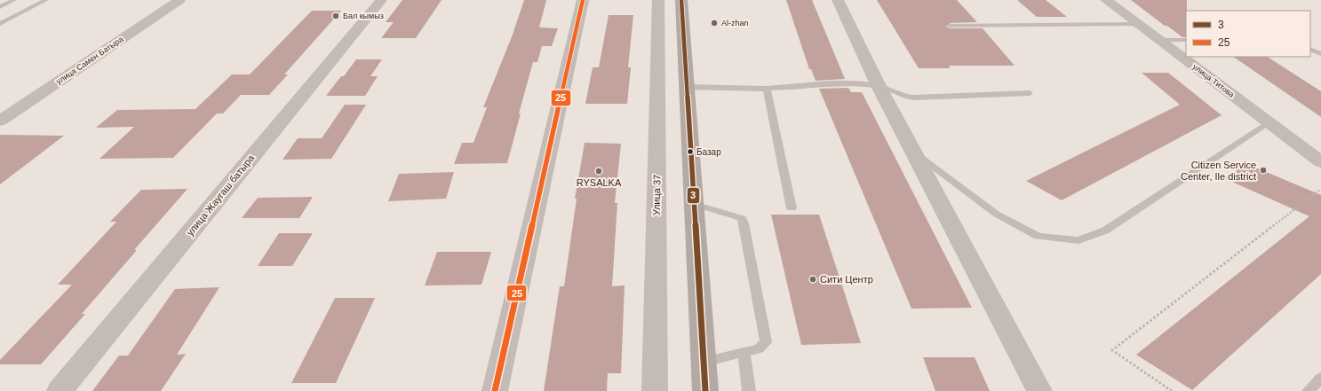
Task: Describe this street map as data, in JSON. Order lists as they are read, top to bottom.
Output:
{
  "streets": {
    "street": [
      "улица Самен Батыра",
      "улица Титова",
      "улица Жаугаш батыра",
      "Улица 37"
    ]
  },
  "places": [
    "Бал кымыз",
    "Al-zhan",
    "Базар",
    "Citizen Service Center, Ile district",
    "RYSALKA",
    "Сити Центр"
  ],
  "lines": ["transit line 3", "transit line 25"],
  "legend": ["3", "25"]
}
